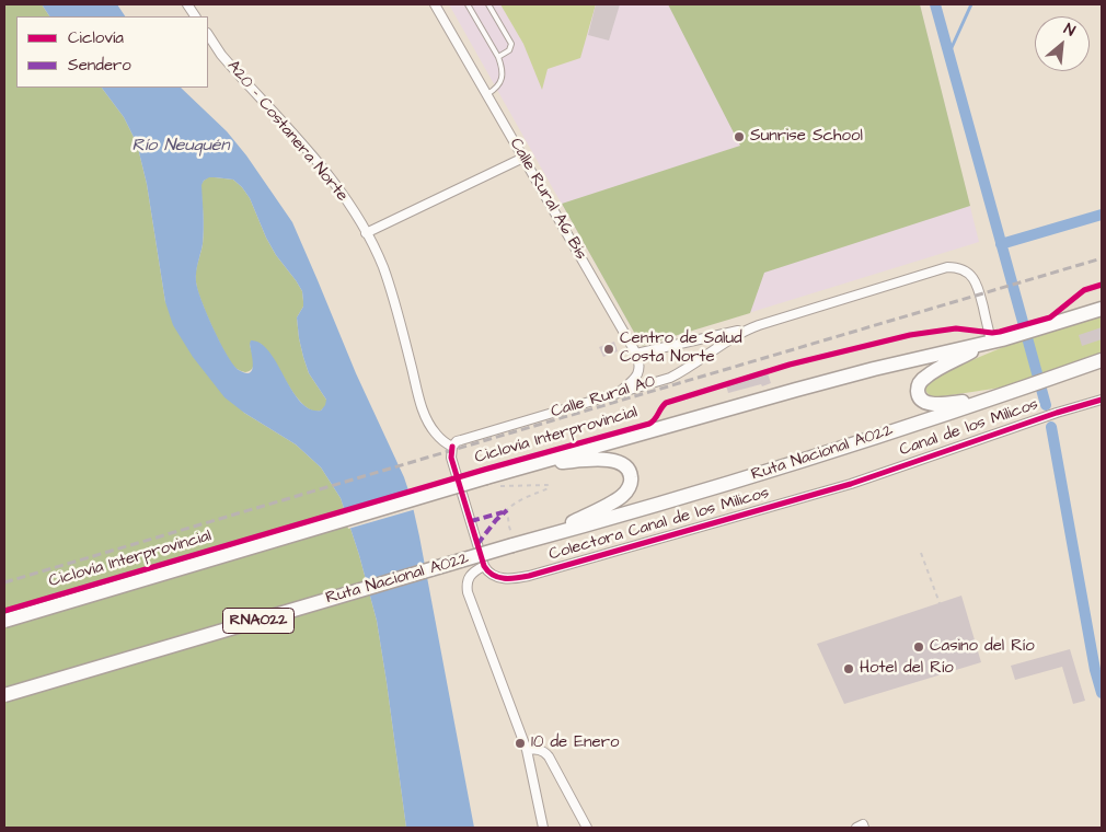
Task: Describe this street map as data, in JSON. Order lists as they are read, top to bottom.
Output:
{
  "streets": {
    "highway": ["Ruta Nacional A022", "RNA022"],
    "street": [
      "A20 - Costanera Norte",
      "Calle Rural A6 Bis",
      "Calle Rural A0",
      "Canal de los Milicos",
      "Colectora Canal de los Milicos"
    ],
    "cycle path": ["Ciclovía Interprovincial"]
  },
  "crossings": [
    ["A20 - Costanera Norte", "Calle Rural A0"],
    ["Calle Rural A6 Bis", "Calle Rural A0"],
    ["Canal de los Milicos", "Colectora Canal de los Milicos"]
  ],
  "water": ["Río Neuquén"],
  "places": [
    "Sunrise School",
    "Centro de Salud Costa Norte",
    "Casino del Río",
    "Hotel del Río",
    "10 de Enero"
  ],
  "legend": ["Ciclovía", "Sendero"],
  "north": "top right"
}
